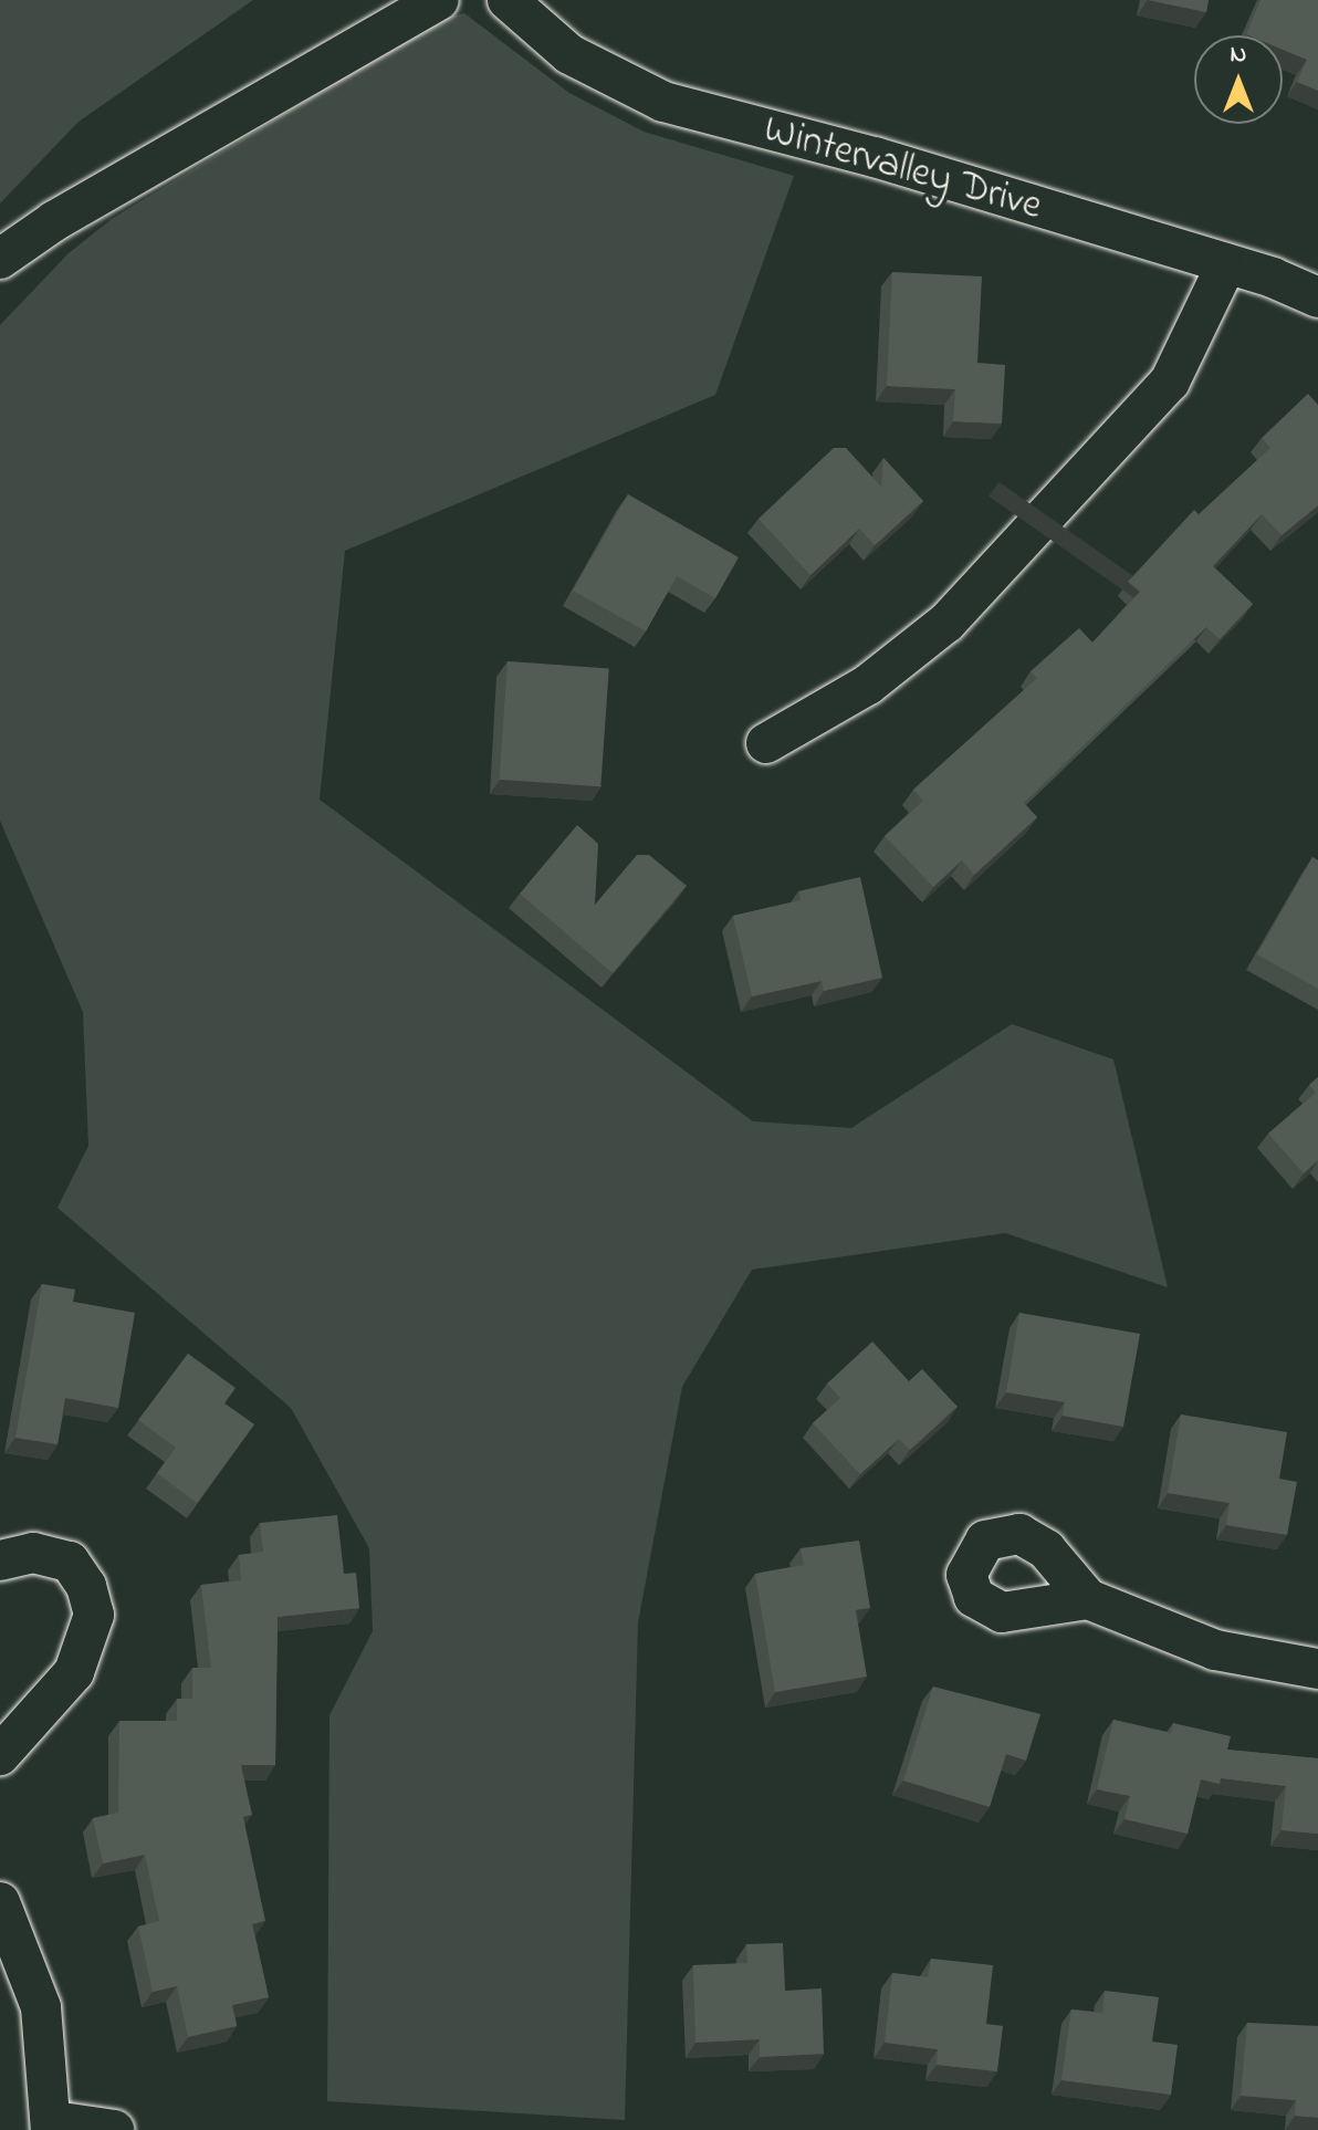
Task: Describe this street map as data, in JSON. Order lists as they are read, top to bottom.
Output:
{
  "streets": {
    "street": ["Wintervalley Drive"]
  },
  "north": "top"
}
